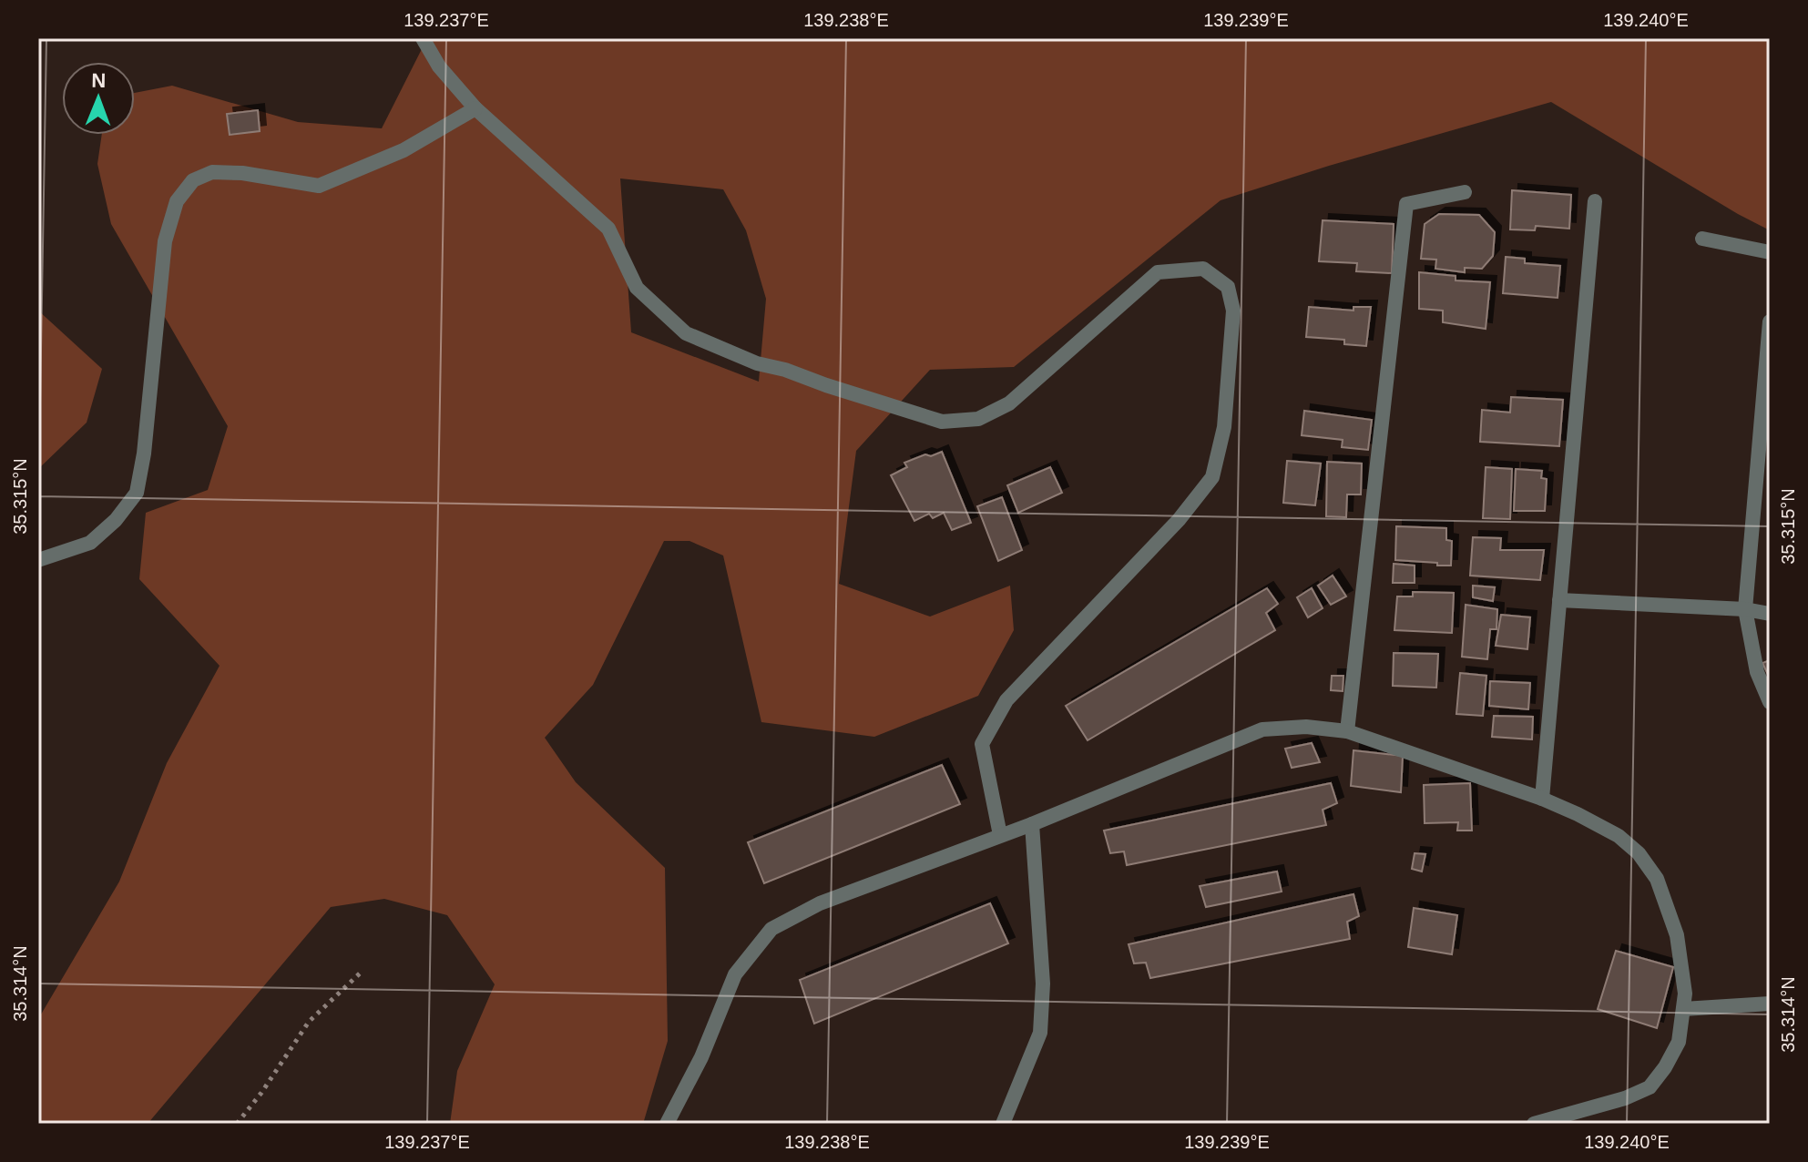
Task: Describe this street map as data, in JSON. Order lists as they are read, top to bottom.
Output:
{
  "north": "top",
  "coordinates": [
    "139.237°E",
    "139.238°E",
    "139.239°E",
    "139.240°E",
    "35.315°N",
    "35.314°N"
  ]
}
